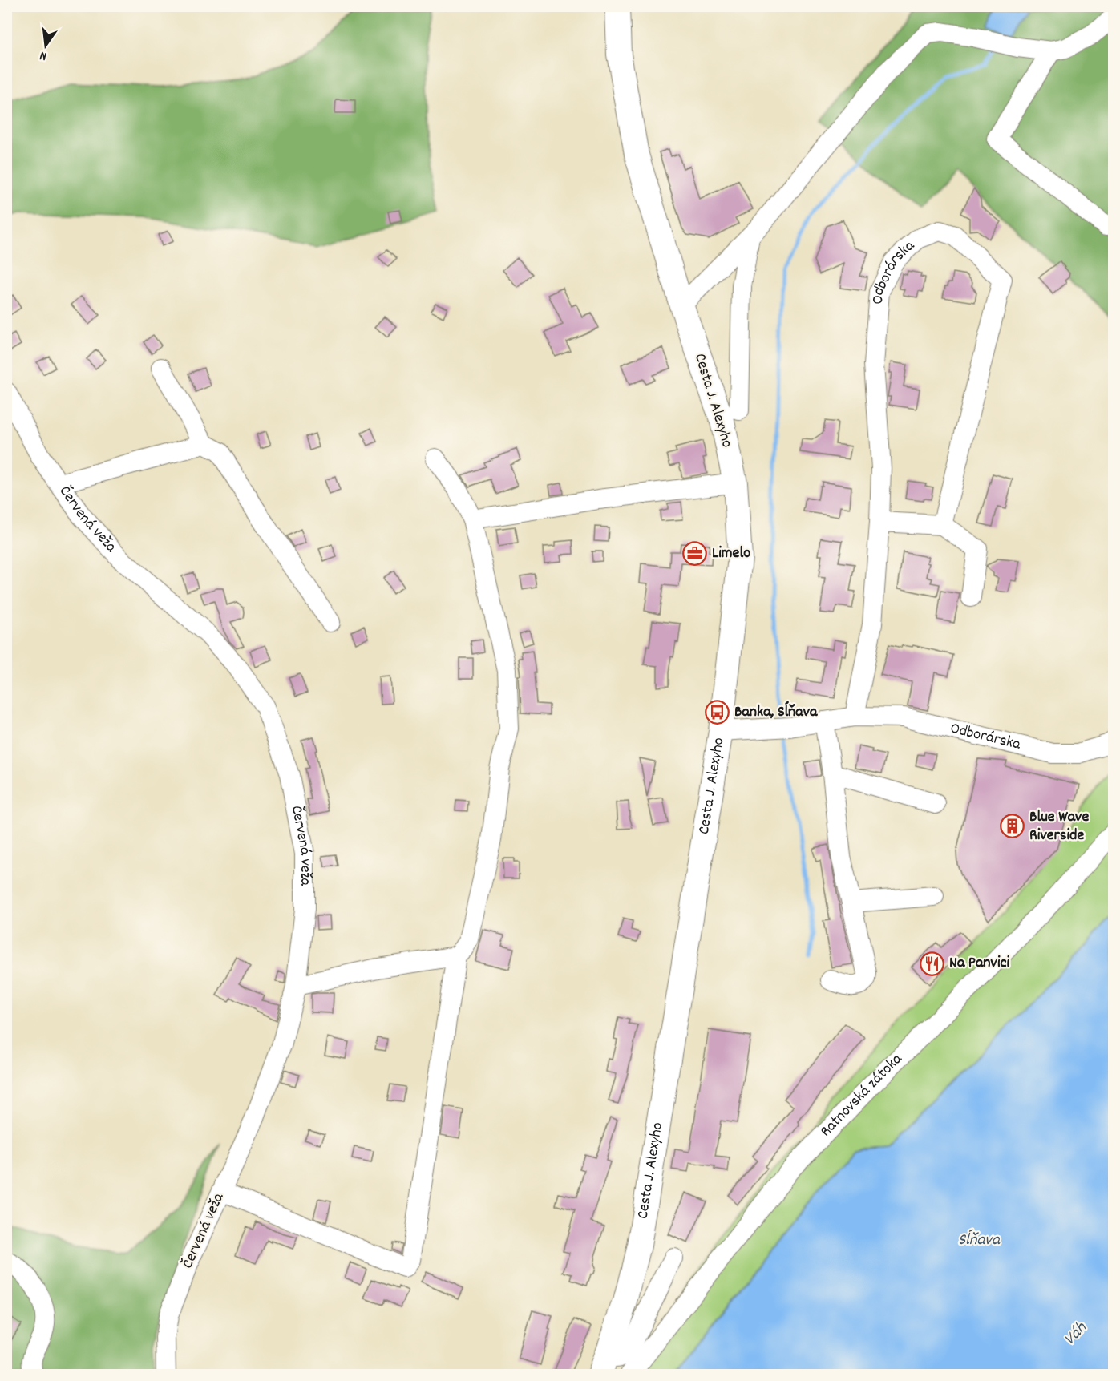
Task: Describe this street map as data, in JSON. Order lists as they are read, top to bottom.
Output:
{
  "streets": {
    "main road": ["Cesta J. Alexyho"],
    "lane": ["Odborárska", "Červená veža", "Ratnovská zátoka"]
  },
  "crossings": [
    ["Odborárska", "Cesta J. Alexyho"]
  ],
  "water": ["Sĺňava", "Váh"],
  "places": {
    "office": ["Limelo"],
    "bus stop": ["Banka, Sĺňava"],
    "building": ["Blue Wave Riverside"],
    "restaurant": ["Na Panvici"]
  },
  "north": "bottom"
}
